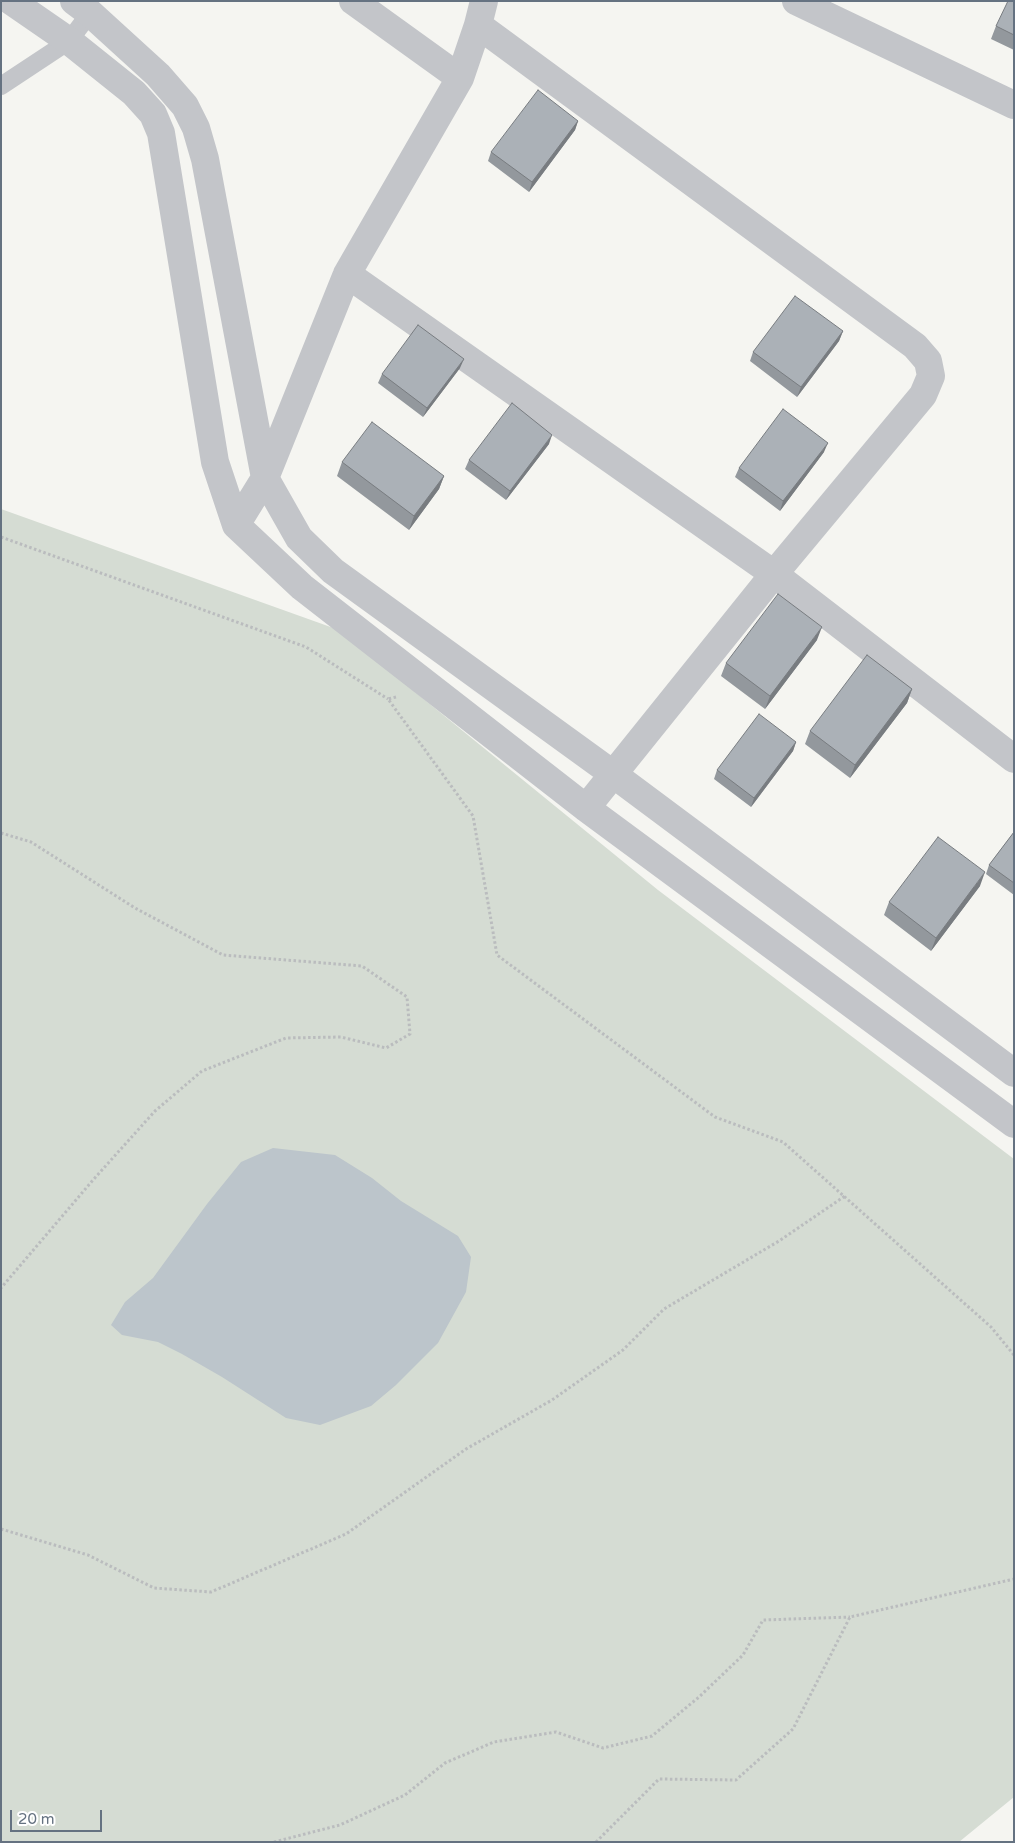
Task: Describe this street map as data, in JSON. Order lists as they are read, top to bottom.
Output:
{
  "scale_bar": "20 m"
}
